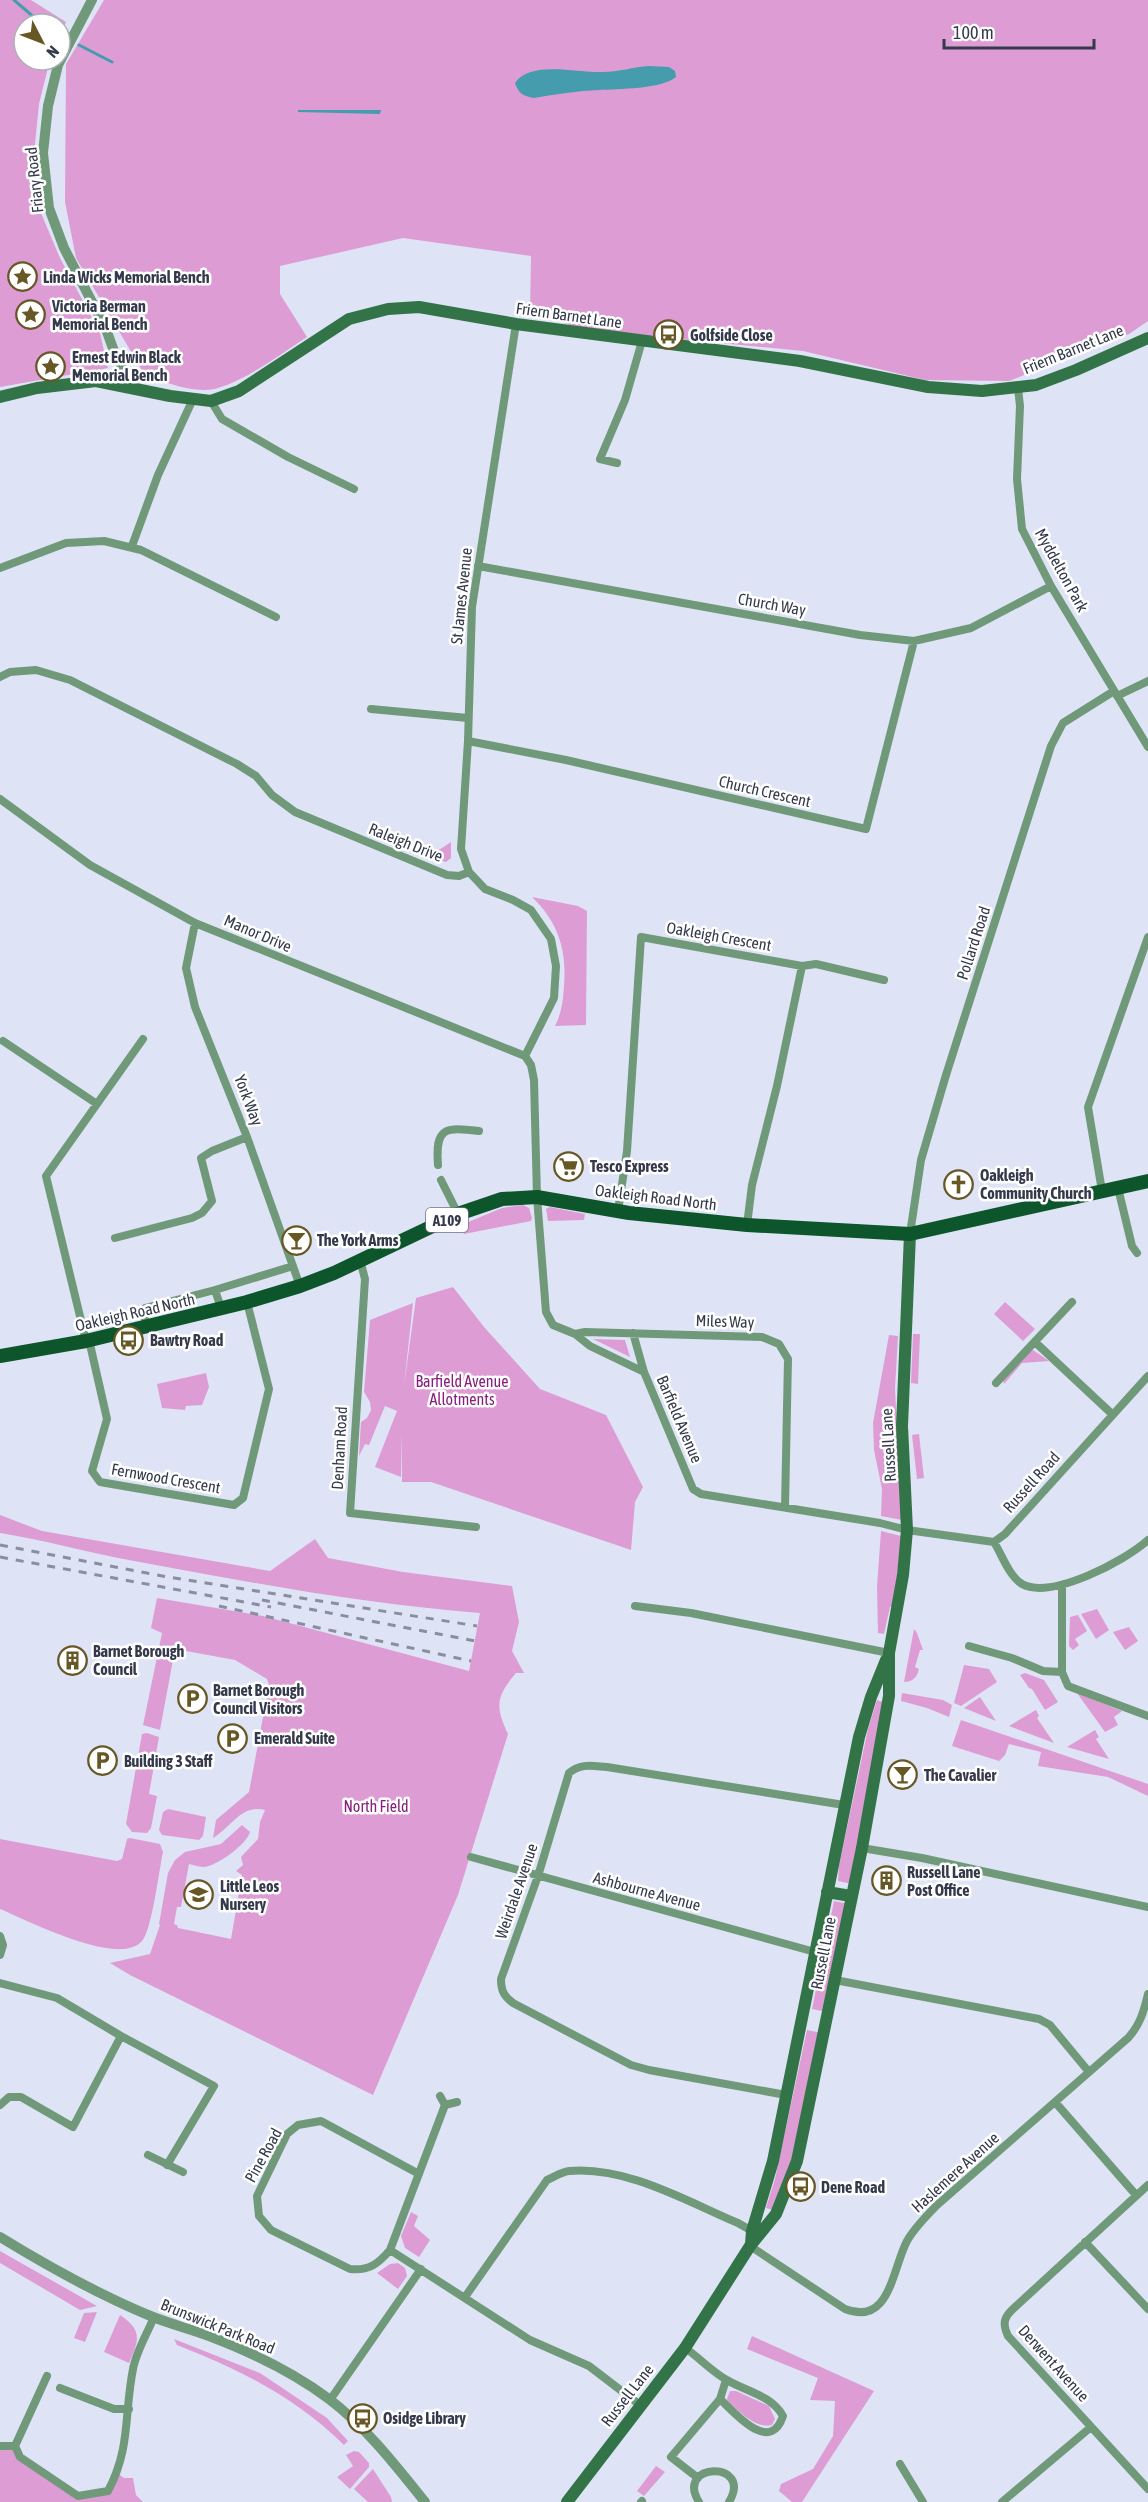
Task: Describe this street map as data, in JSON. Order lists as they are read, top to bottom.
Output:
{
  "streets": {
    "main road": [
      "Friern Barnet Lane",
      "Oakleigh Road North",
      "A109",
      "Russell Lane"
    ],
    "street": [
      "Friary Road",
      "Myddelton Park",
      "St James Avenue",
      "Church Way",
      "Church Crescent",
      "Raleigh Drive",
      "Manor Drive",
      "Oakleigh Crescent",
      "Pollard Road",
      "York Way",
      "Miles Way",
      "Barfield Avenue",
      "Denham Road",
      "Fernwood Crescent",
      "Russell Road",
      "Weirdale Avenue",
      "Ashbourne Avenue",
      "Pine Road",
      "Haslemere Avenue",
      "Brunswick Park Road",
      "Derwent Avenue"
    ]
  },
  "crossings": [
    ["Friary Road", "Friern Barnet Lane"],
    ["Friern Barnet Lane", "Myddelton Park"],
    ["Friern Barnet Lane", "St James Avenue"],
    ["Myddelton Park", "Church Way"],
    ["Myddelton Park", "Pollard Road"],
    ["St James Avenue", "Church Way"],
    ["St James Avenue", "Church Crescent"],
    ["St James Avenue", "Raleigh Drive"],
    ["Church Way", "Church Crescent"],
    ["Manor Drive", "York Way"],
    ["Oakleigh Crescent", "Oakleigh Road North"],
    ["Pollard Road", "Oakleigh Road North"],
    ["Pollard Road", "Russell Lane"],
    ["York Way", "Oakleigh Road North"],
    ["Oakleigh Road North", "Barfield Avenue"],
    ["Oakleigh Road North", "Russell Lane"],
    ["Oakleigh Road North", "Denham Road"],
    ["Oakleigh Road North", "Fernwood Crescent"],
    ["Miles Way", "Barfield Avenue"],
    ["Barfield Avenue", "Russell Lane"],
    ["Russell Lane", "Weirdale Avenue"],
    ["Russell Lane", "Ashbourne Avenue"],
    ["Russell Lane", "Haslemere Avenue"],
    ["Weirdale Avenue", "Ashbourne Avenue"]
  ],
  "parks": ["Barfield Avenue Allotments", "North Field"],
  "places": {
    "place": ["Linda Wicks Memorial Bench", "Victoria Berman Memorial Bench", "Ernest Edwin Black Memorial Bench"],
    "bus stop": [
      "Golfside Close",
      "Bawtry Road",
      "Dene Road",
      "Osidge Library"
    ],
    "supermarket": ["Tesco Express"],
    "church": ["Oakleigh Community Church"],
    "bar": ["The York Arms", "The Cavalier"],
    "building": ["Barnet Borough Council", "Russell Lane Post Office"],
    "parking": ["Barnet Borough Council Visitors", "Emerald Suite", "Building 3 Staff"],
    "school or university": ["Little Leos Nursery"]
  },
  "scale_bar": "100 m",
  "north": "bottom right"
}
